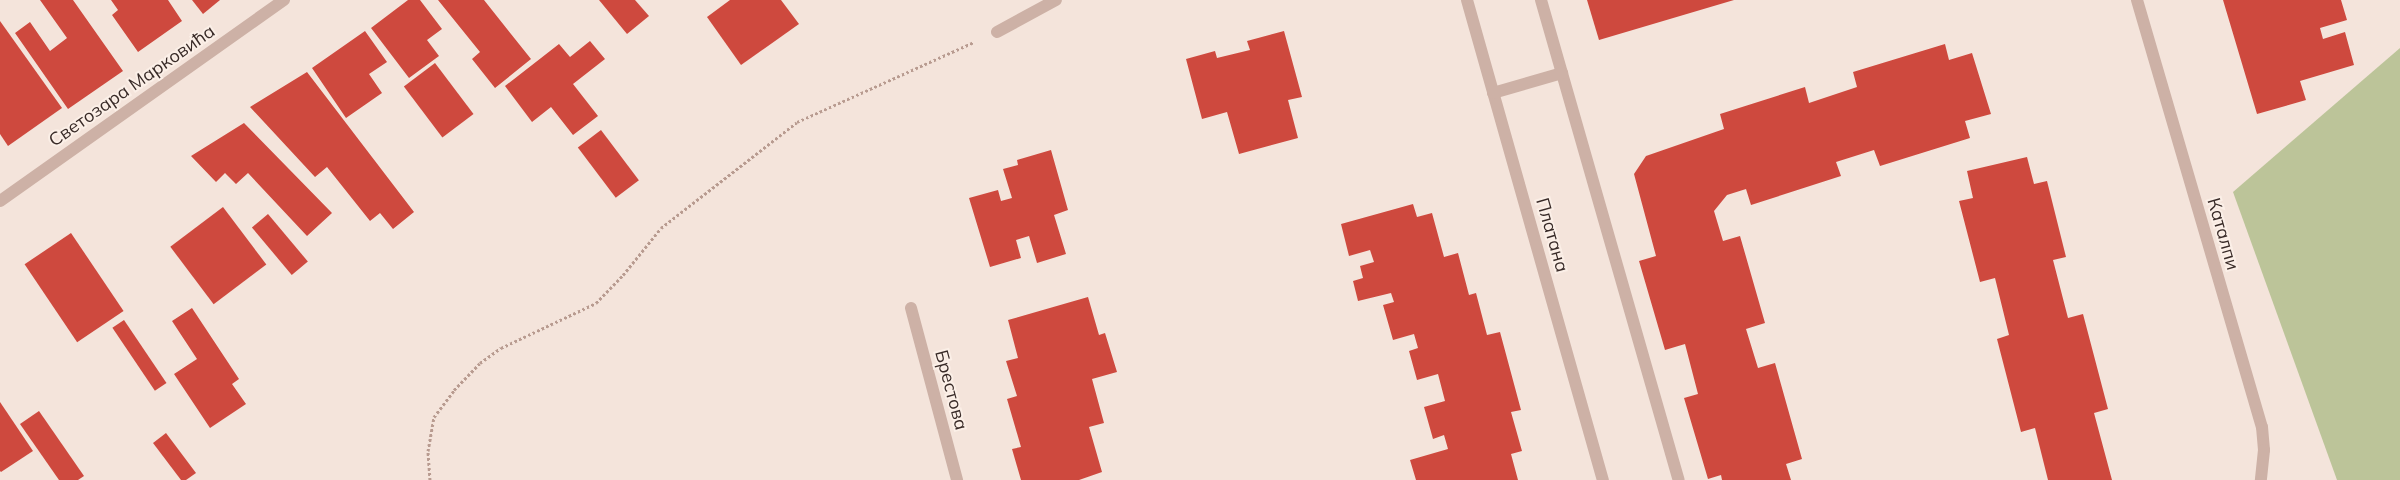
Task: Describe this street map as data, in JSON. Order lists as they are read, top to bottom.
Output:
{
  "streets": {
    "street": [
      "Светозара Марковића",
      "Каталпи",
      "Платана",
      "Брестова"
    ]
  }
}
